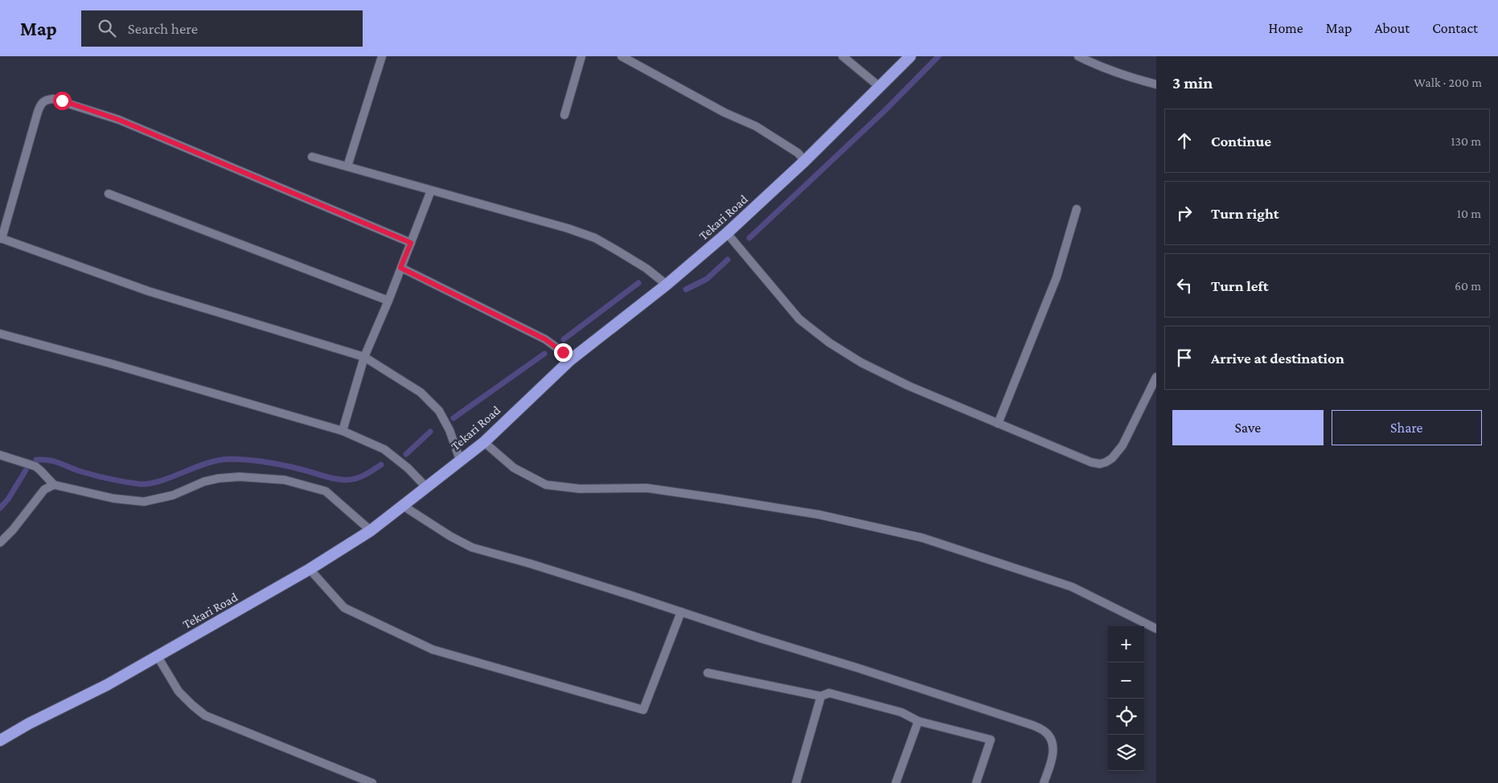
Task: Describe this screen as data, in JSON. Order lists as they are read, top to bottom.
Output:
{
  "streets": {
    "highway": ["Tekari Road"]
  },
  "page": {
    "header": "Map",
    "search": "Search here",
    "nav": [
      "Home",
      "Map",
      "About",
      "Contact"
    ],
    "heading": ["3 min", "Walk · 200 m"],
    "list": [
      ["Continue", "130 m"],
      ["Turn right", "10 m"],
      ["Turn left", "60 m"],
      "Arrive at destination"
    ],
    "buttons": ["Save", "Share"],
    "map_buttons": ["+", "−"]
  }
}
